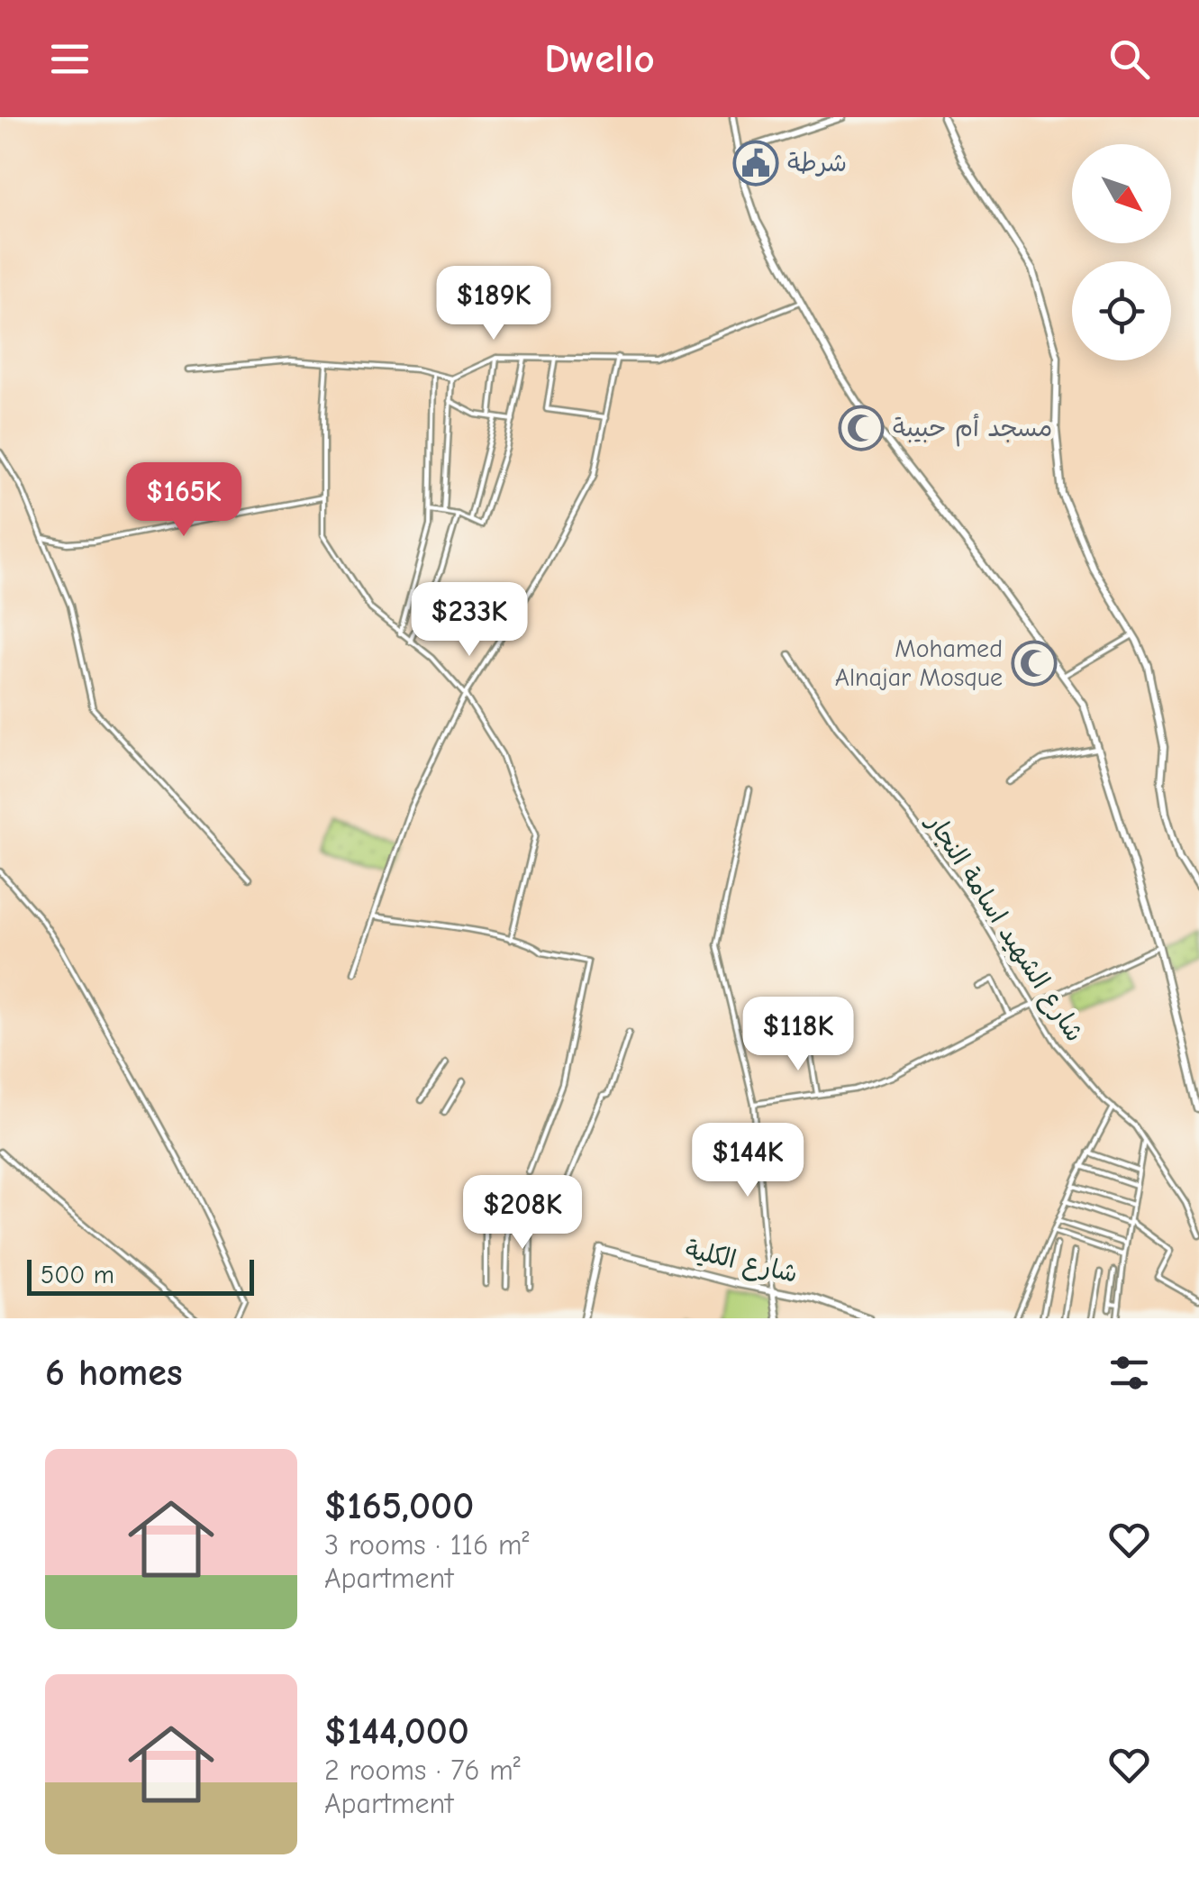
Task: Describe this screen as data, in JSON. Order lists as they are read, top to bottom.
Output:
{
  "streets": {
    "main road": ["شارع الكلية"],
    "street": ["شارع الشهيد اسامة النجار"]
  },
  "places": {
    "public building": ["شرطة"],
    "mosque": ["مسجد أم حبيبة", "Mohamed Alnajar Mosque"]
  },
  "scale_bar": "500 m",
  "north": "bottom right",
  "page": {
    "header": "Dwello",
    "price": [
      "$189K",
      "$165K",
      "$233K",
      "$118K",
      "$144K",
      "$208K"
    ],
    "scale": "500 m",
    "heading": "6 homes",
    "list": [
      {
        "name": "$165,000",
        "note": "3 rooms · 116 m² · Apartment"
      },
      {
        "name": "$144,000",
        "note": "2 rooms · 76 m² · Apartment"
      }
    ]
  }
}
